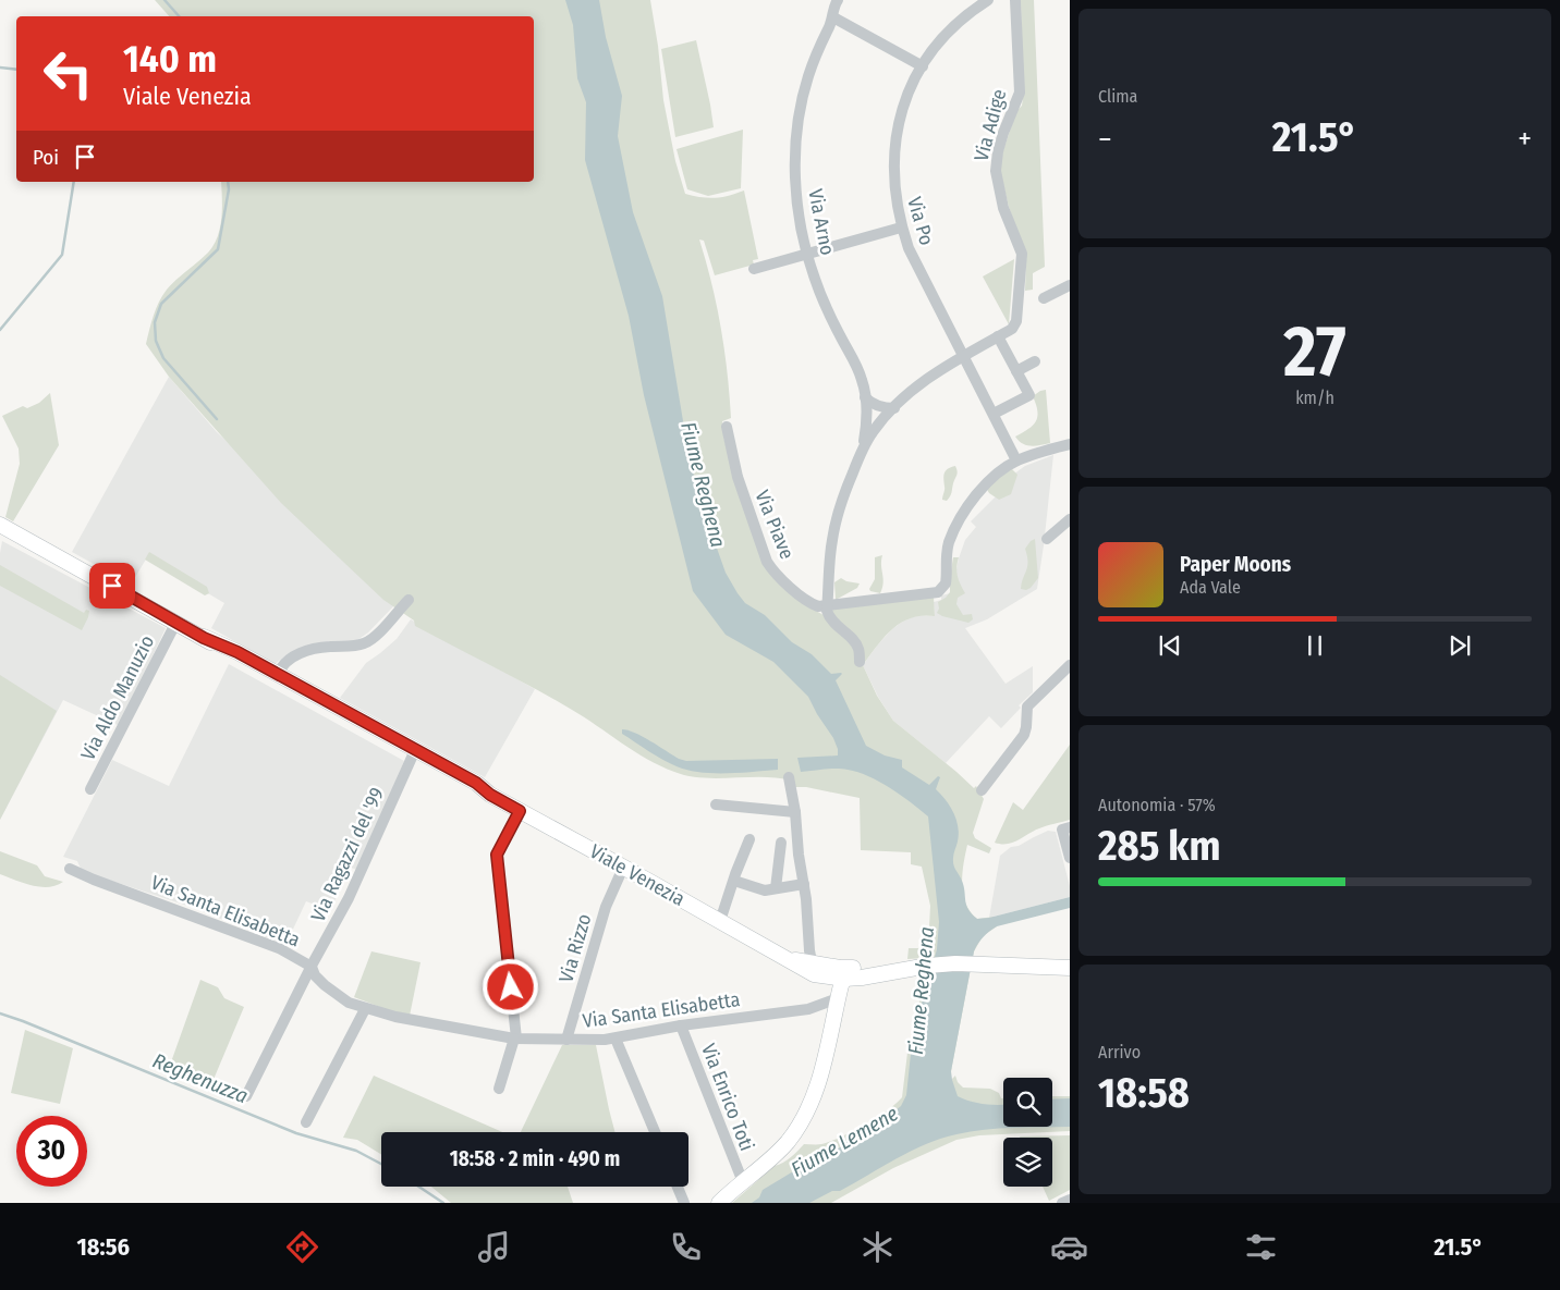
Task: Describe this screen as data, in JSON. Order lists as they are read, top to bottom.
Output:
{
  "streets": {
    "main road": ["Viale Venezia"],
    "street": [
      "Via Adige",
      "Via Po",
      "Via Arno",
      "Via Piave",
      "Via Aldo Manuzio",
      "Via Ragazzi del '99",
      "Via Santa Elisabetta",
      "Via Rizzo",
      "Via Enrico Toti"
    ]
  },
  "crossings": [
    ["Via Adige", "Via Po"],
    ["Via Po", "Via Piave"],
    ["Via Aldo Manuzio", "Viale Venezia"],
    ["Via Ragazzi del '99", "Viale Venezia"],
    ["Via Ragazzi del '99", "Via Santa Elisabetta"],
    ["Viale Venezia", "Via Santa Elisabetta"],
    ["Viale Venezia", "Via Rizzo"],
    ["Via Santa Elisabetta", "Via Rizzo"],
    ["Via Santa Elisabetta", "Via Enrico Toti"]
  ],
  "water": ["Fiume Reghena", "Reghenuzza", "Fiume Lemene"],
  "page": {
    "tile": [
      "Clima",
      ["27", "km/h"],
      ["Autonomia · 57%", "285 km"],
      ["Arrivo", "18:58"]
    ],
    "turn": ["140 m", "Viale Venezia"],
    "heat": ["−", "21.5°", "+"],
    "then": "Poi",
    "song": ["Paper Moons", "Ada Vale"],
    "limit": "30",
    "trip": "18:58 · 2 min · 490 m",
    "tabs": ["18:56", "21.5°"]
  }
}
